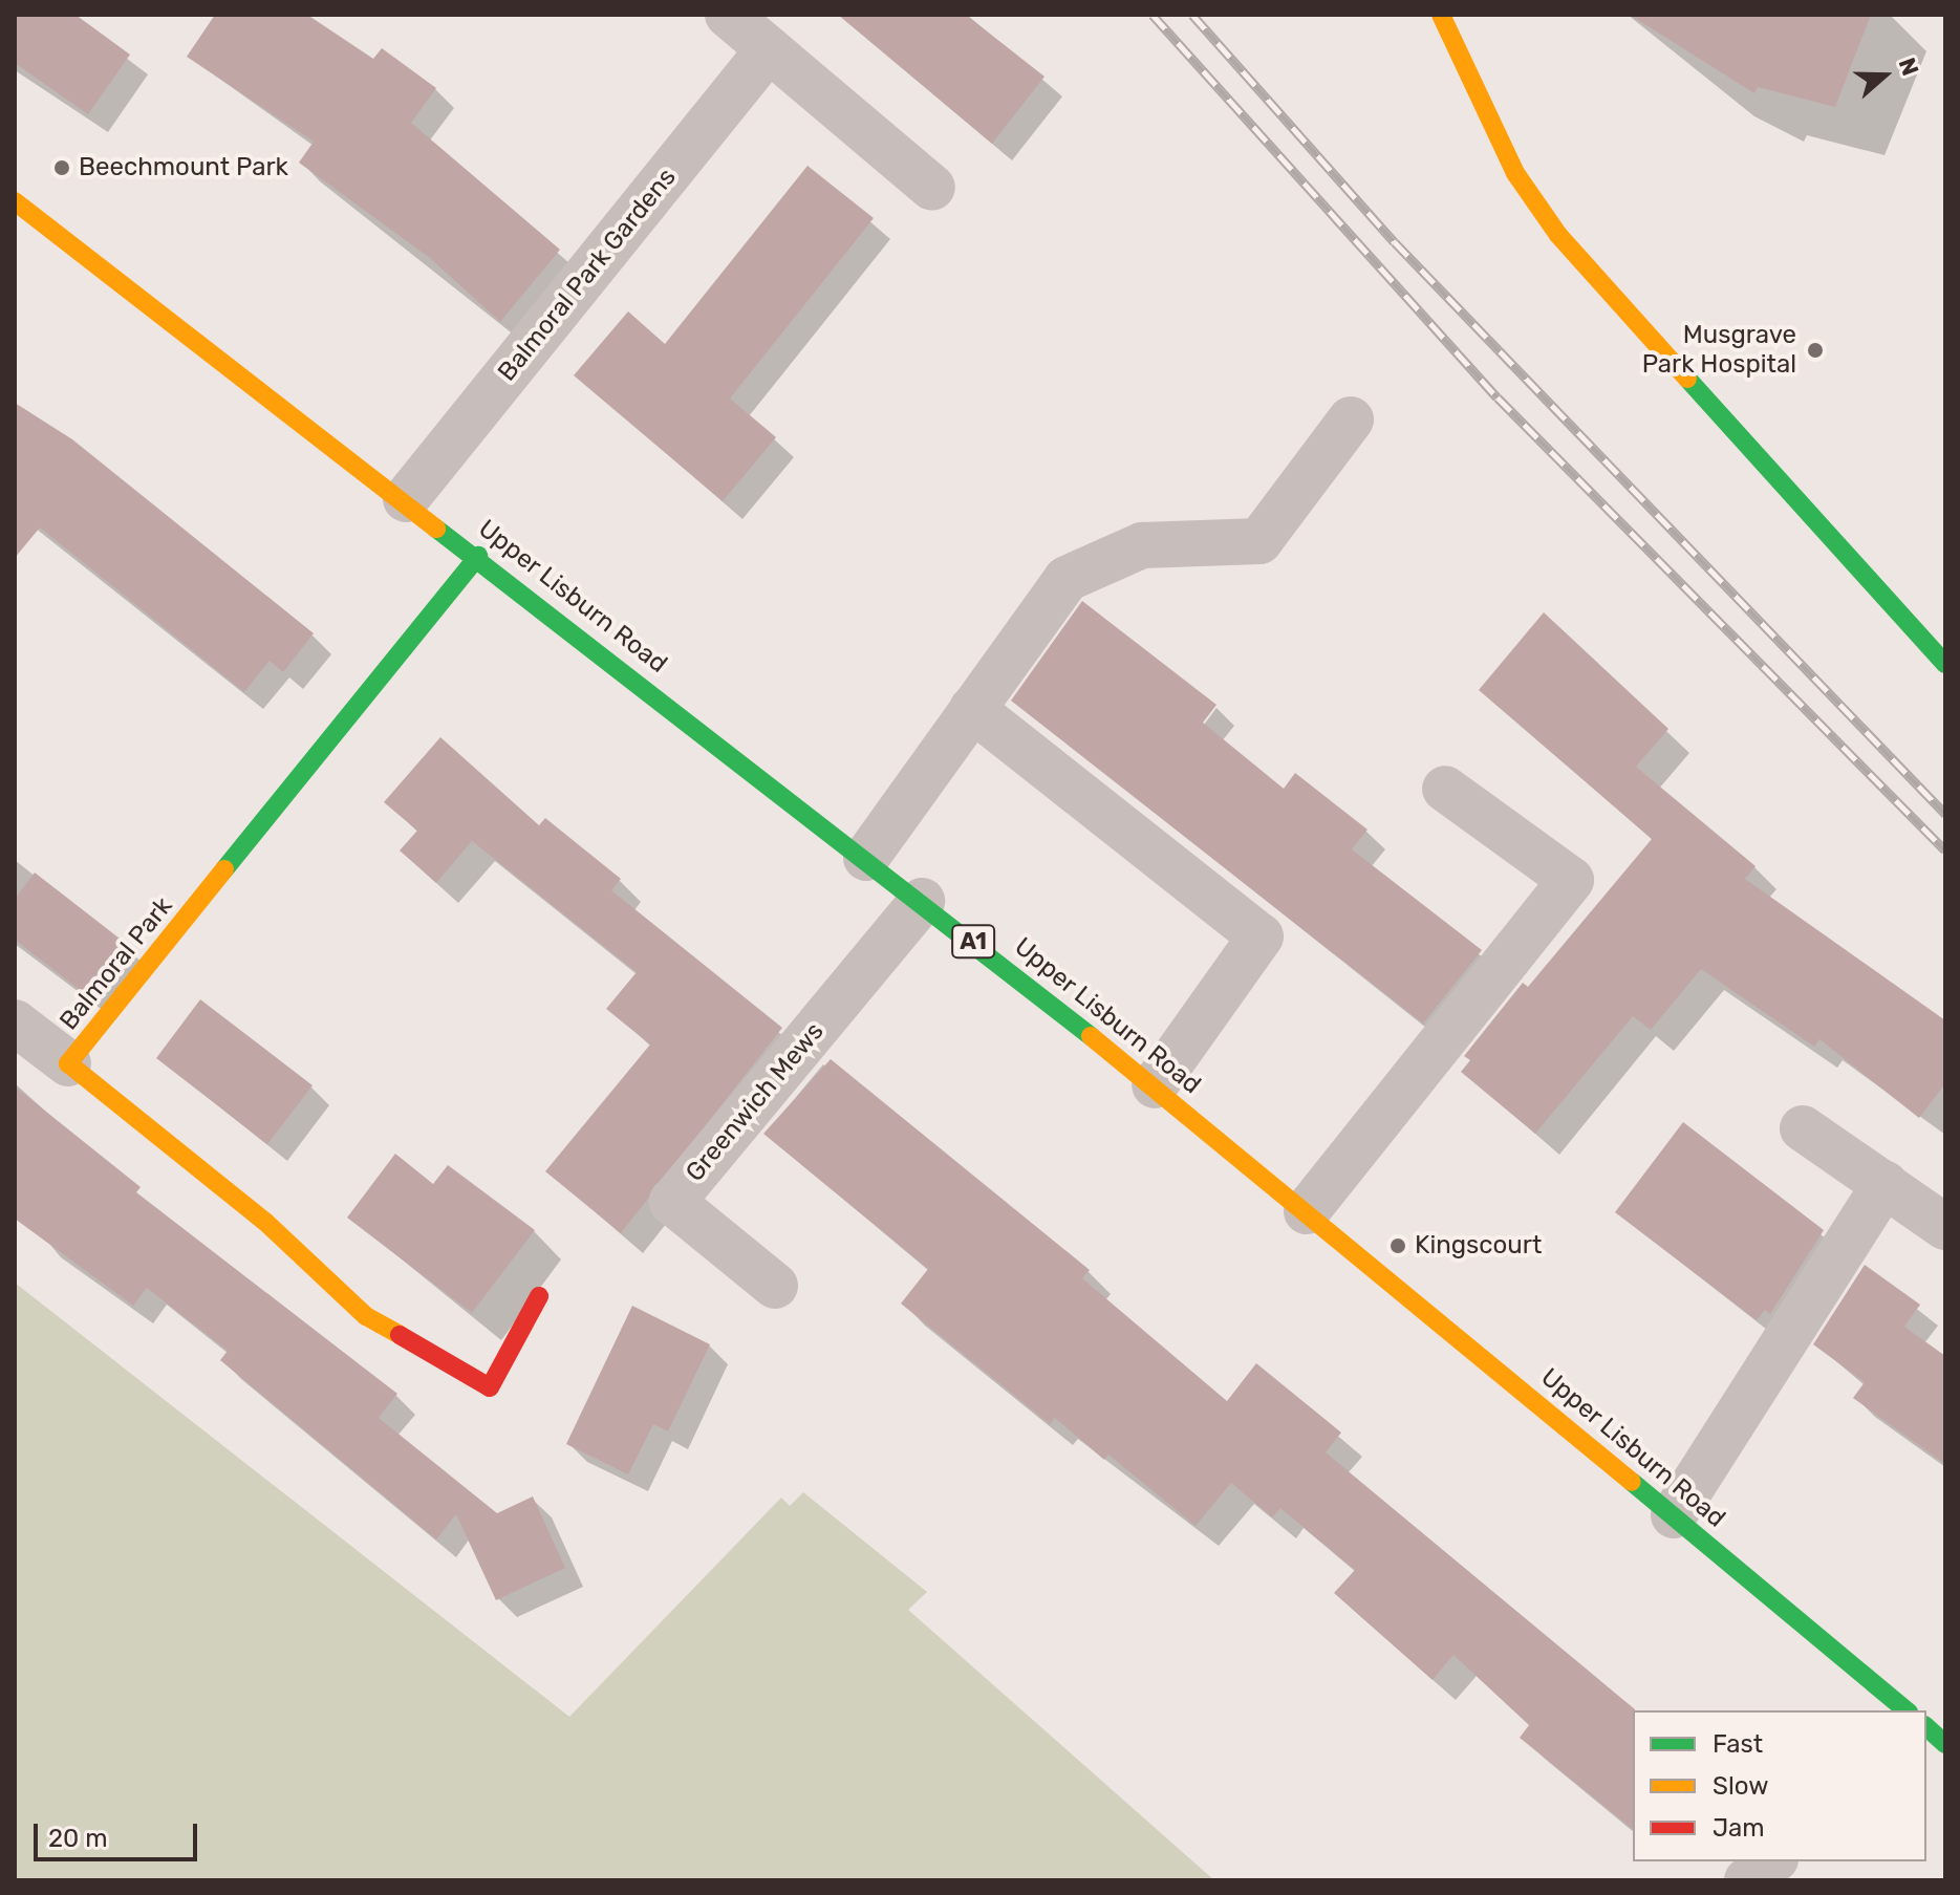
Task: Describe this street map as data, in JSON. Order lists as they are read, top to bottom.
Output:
{
  "streets": {
    "main road": ["Upper Lisburn Road", "A1", "Balmoral Park"],
    "street": ["Balmoral Park Gardens", "Greenwich Mews"]
  },
  "crossings": [
    ["Balmoral Park Gardens", "Upper Lisburn Road"],
    ["Upper Lisburn Road", "Balmoral Park"],
    ["Upper Lisburn Road", "Greenwich Mews"]
  ],
  "places": ["Beechmount Park", "Musgrave Park Hospital", "Kingscourt"],
  "legend": ["Fast", "Slow", "Jam"],
  "scale_bar": "20 m",
  "north": "right"
}
